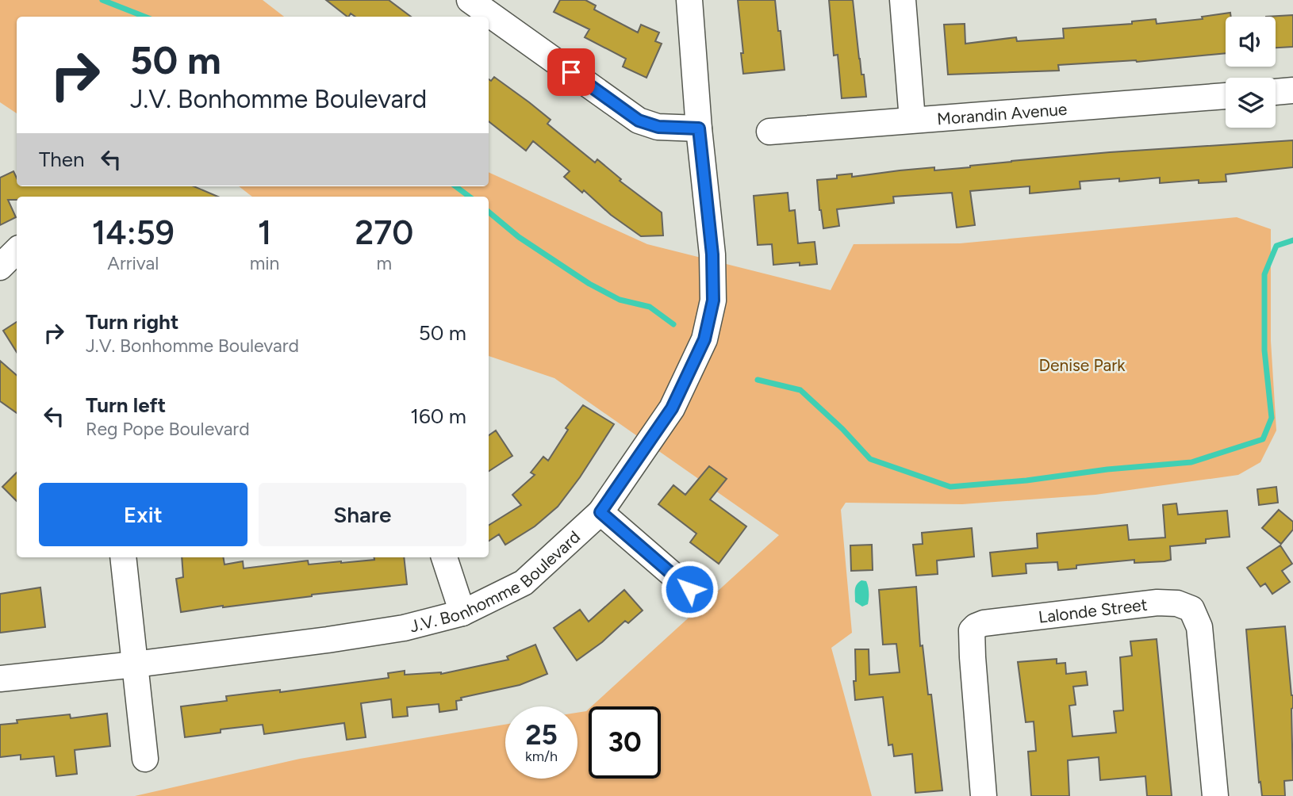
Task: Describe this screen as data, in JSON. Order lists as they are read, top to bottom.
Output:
{
  "streets": {
    "street": ["Morandin Avenue", "J.V. Bonhomme Boulevard", "Lalonde Street"]
  },
  "parks": ["Denise Park"],
  "page": {
    "turn": ["50 m", "J.V. Bonhomme Boulevard"],
    "then": "Then",
    "eta": [
      "14:59",
      "Arrival",
      "1",
      "min",
      "270",
      "m"
    ],
    "list": [
      {
        "name": "Turn right",
        "note": "J.V. Bonhomme Boulevard",
        "value": "50 m"
      },
      {
        "name": "Turn left",
        "note": "Reg Pope Boulevard",
        "value": "160 m"
      }
    ],
    "buttons": ["Exit", "Share"],
    "speed": "25 km/h",
    "limit": "30"
  }
}
